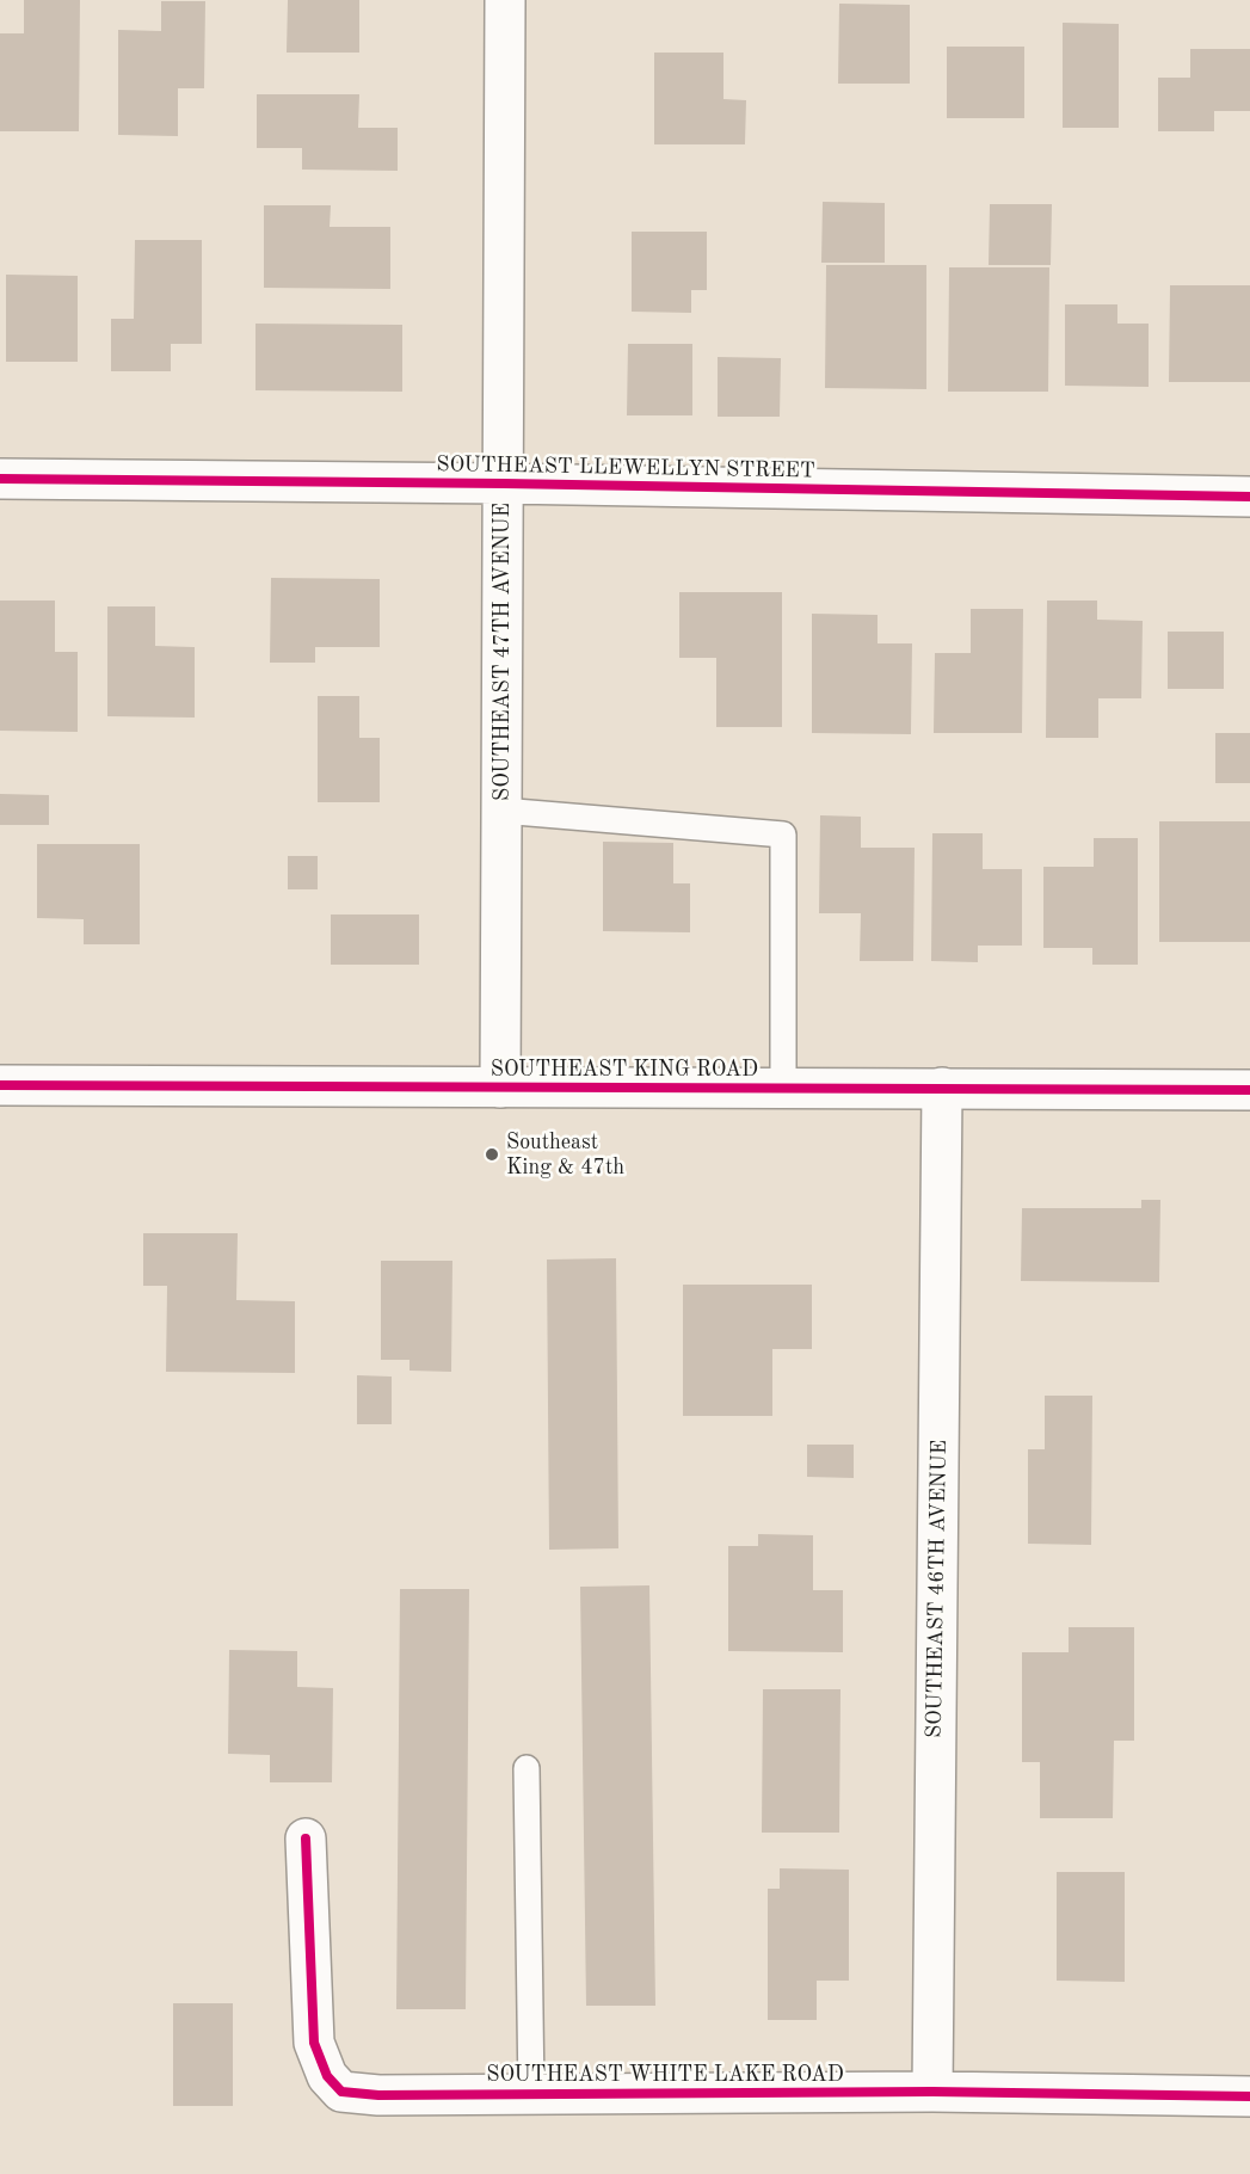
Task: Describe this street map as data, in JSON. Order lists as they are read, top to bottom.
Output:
{
  "streets": {
    "street": [
      "SOUTHEAST LLEWELLYN STREET",
      "SOUTHEAST 47TH AVENUE",
      "SOUTHEAST KING ROAD",
      "SOUTHEAST 46TH AVENUE",
      "SOUTHEAST WHITE LAKE ROAD"
    ]
  },
  "crossings": [
    ["SOUTHEAST LLEWELLYN STREET", "SOUTHEAST 47TH AVENUE"],
    ["SOUTHEAST 47TH AVENUE", "SOUTHEAST KING ROAD"],
    ["SOUTHEAST KING ROAD", "SOUTHEAST 46TH AVENUE"],
    ["SOUTHEAST 46TH AVENUE", "SOUTHEAST WHITE LAKE ROAD"]
  ],
  "places": ["Southeast King & 47th"]
}
